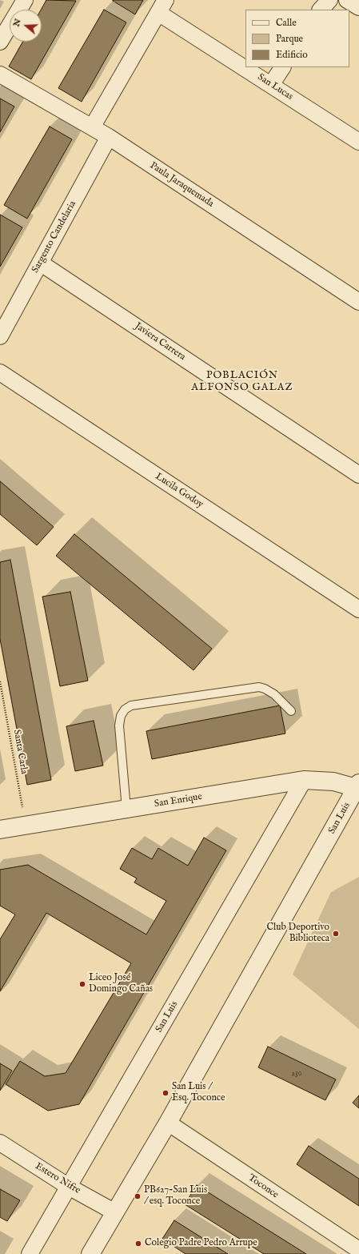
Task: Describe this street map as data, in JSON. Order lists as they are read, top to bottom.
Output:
{
  "streets": {
    "street": [
      "San Lucas",
      "Paula Jaraquemada",
      "Sargento Candelaria",
      "Javiera Carrera",
      "Lucila Godoy",
      "San Enrique",
      "San Luis",
      "Estero Nifre",
      "Toconce"
    ],
    "path": ["Santa Carla"]
  },
  "crossings": [
    ["Paula Jaraquemada", "Sargento Candelaria"],
    ["Sargento Candelaria", "Javiera Carrera"],
    ["Santa Carla", "San Enrique"],
    ["San Enrique", "San Luis"],
    ["San Luis", "Estero Nifre"],
    ["San Luis", "Toconce"]
  ],
  "districts": ["POBLACIÓN ALFONSO GALAZ"],
  "places": [
    "Club Deportivo Biblioteca",
    "Liceo José Domingo Cañas",
    "San Luis / Esq. Toconce",
    "PB627-San Luis / esq. Toconce",
    "Colegio Padre Pedro Arrupe"
  ],
  "house_numbers": ["230"],
  "legend": ["Calle", "Parque", "Edificio"],
  "north": "left"
}
